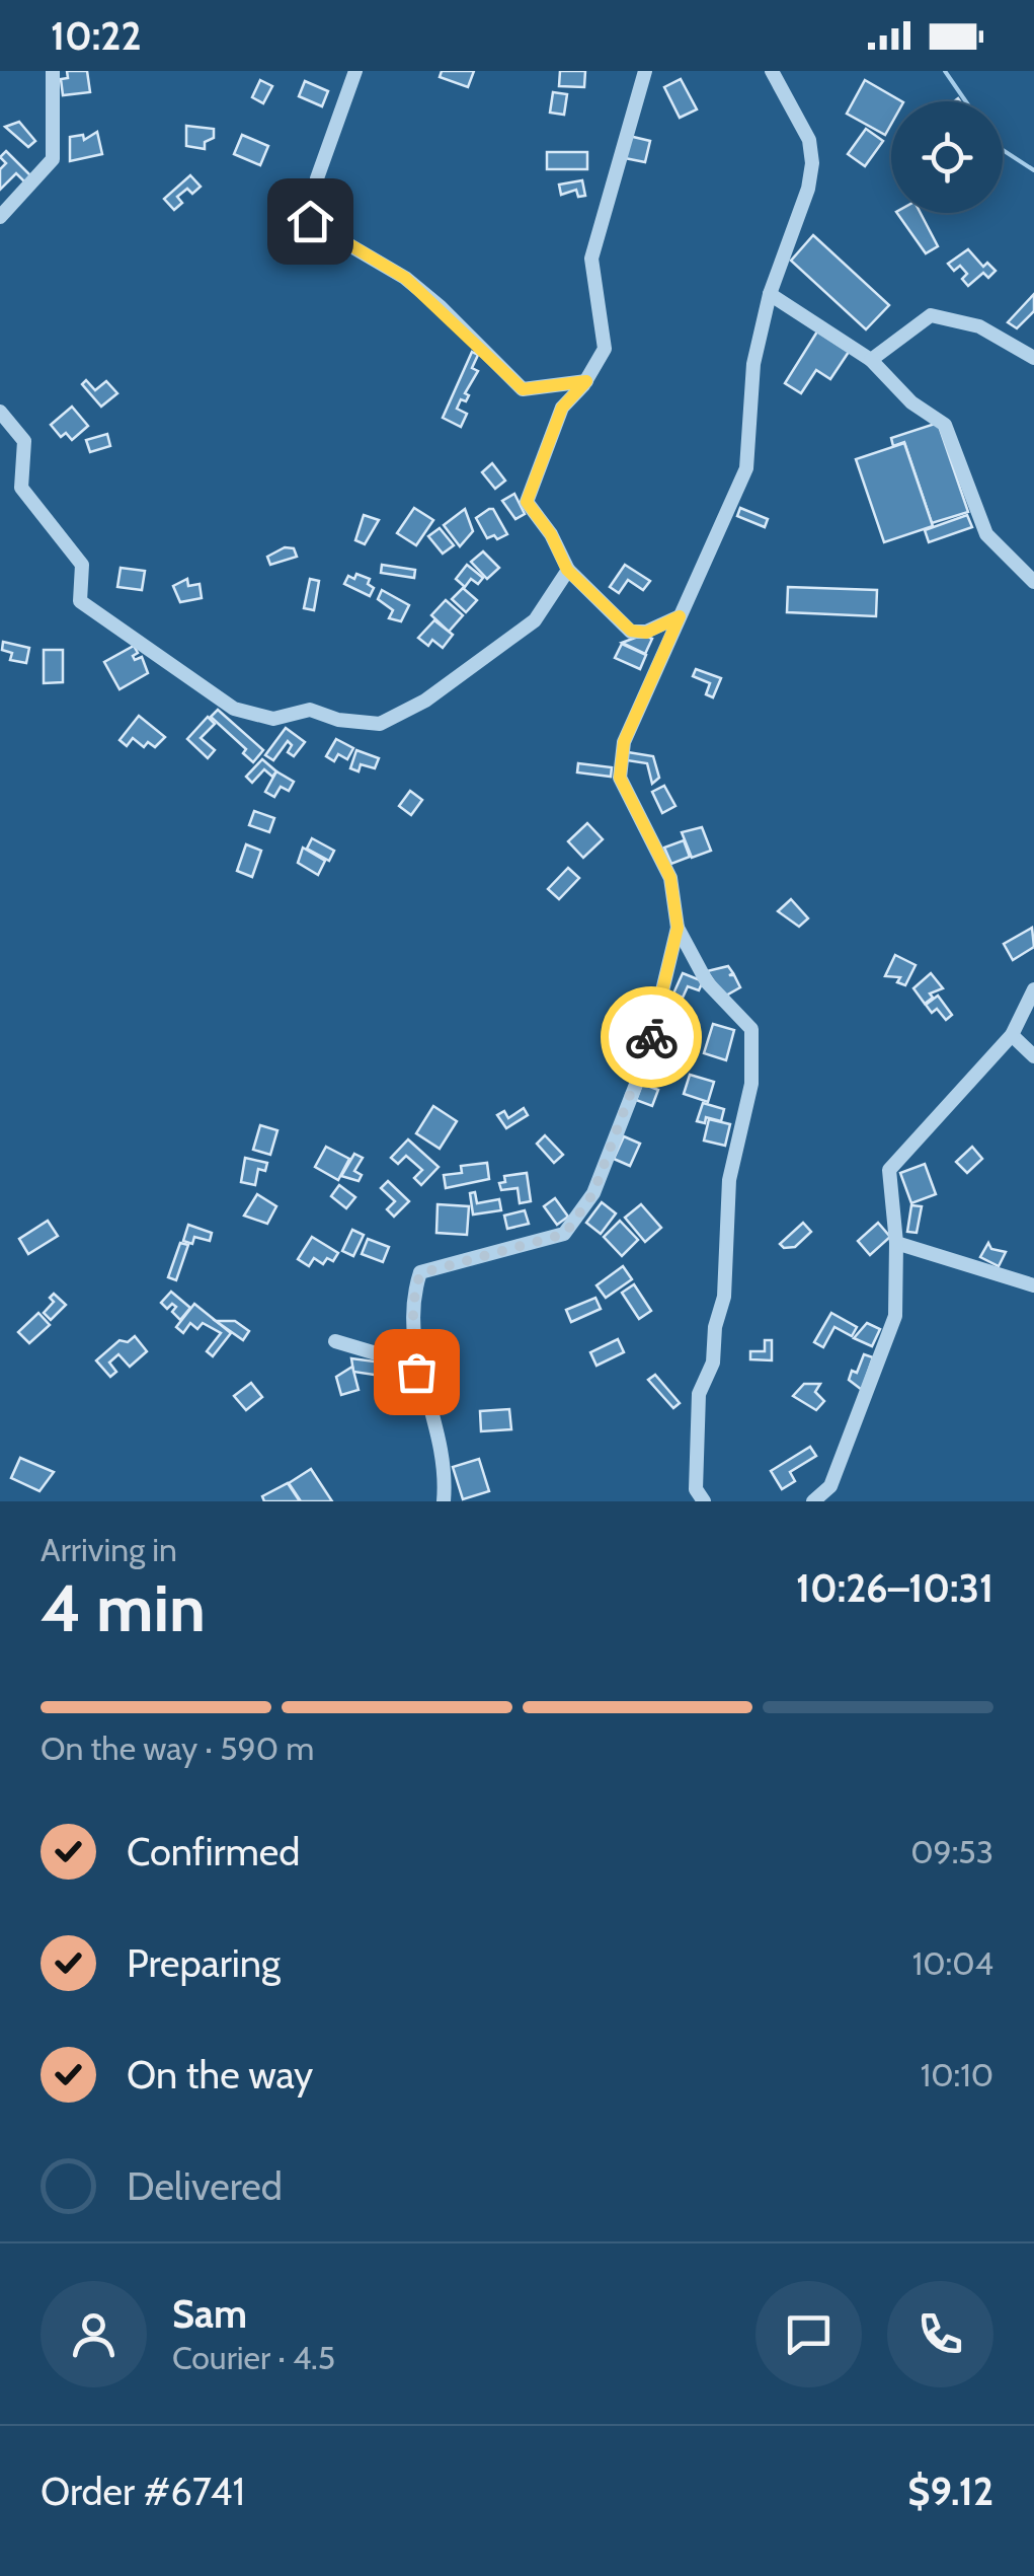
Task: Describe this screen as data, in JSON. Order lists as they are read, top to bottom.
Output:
{
  "page": {
    "status": "10:22",
    "heading": ["4 min", "Arriving in", "10:26–10:31"],
    "panel": [
      "Sam",
      "Courier · 4.5",
      "Order #6741",
      "$9.12"
    ],
    "bar": "On the way · 590 m",
    "list": [
      ["Confirmed", "09:53"],
      ["Preparing", "10:04"],
      ["On the way", "10:10"],
      "Delivered"
    ]
  }
}
